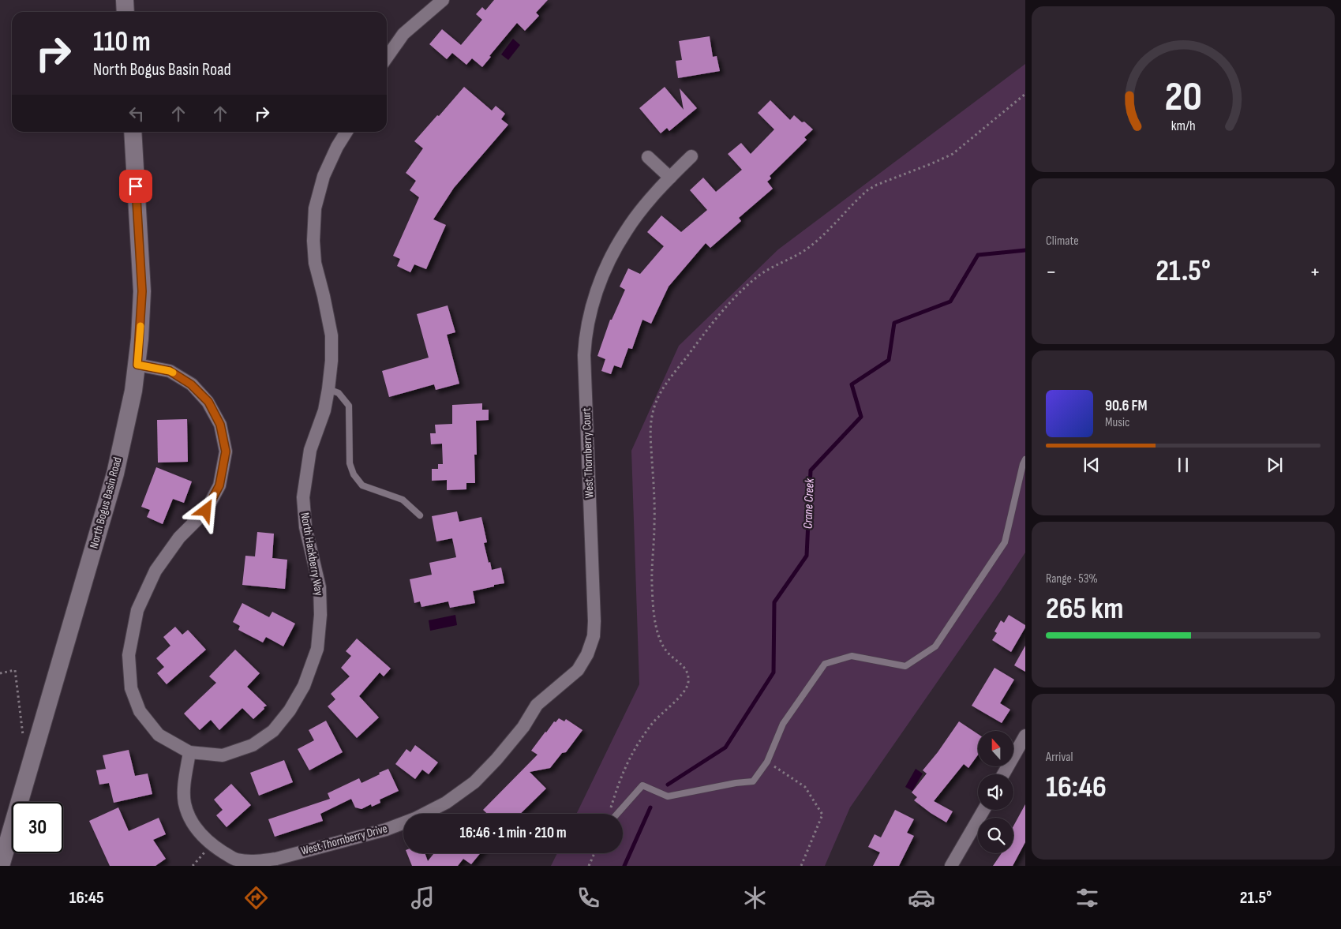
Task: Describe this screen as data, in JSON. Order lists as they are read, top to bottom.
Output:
{
  "streets": {
    "street": [
      "West Thornberry Court",
      "North Bogus Basin Road",
      "North Hackberry Way",
      "West Thornberry Drive"
    ]
  },
  "crossings": [
    ["West Thornberry Court", "West Thornberry Drive"],
    ["North Bogus Basin Road", "North Hackberry Way"],
    ["North Hackberry Way", "West Thornberry Drive"]
  ],
  "water": ["Crane Creek"],
  "north": "top",
  "page": {
    "turn": ["110 m", "North Bogus Basin Road"],
    "tile": [
      "Climate",
      ["Range · 53%", "265 km"],
      ["Arrival", "16:46"]
    ],
    "heat": ["−", "21.5°", "+"],
    "song": ["90.6 FM", "Music"],
    "limit": "30",
    "trip": "16:46 · 1 min · 210 m",
    "tabs": ["16:45", "21.5°"],
    "gauge": ["20", "km/h"]
  }
}
